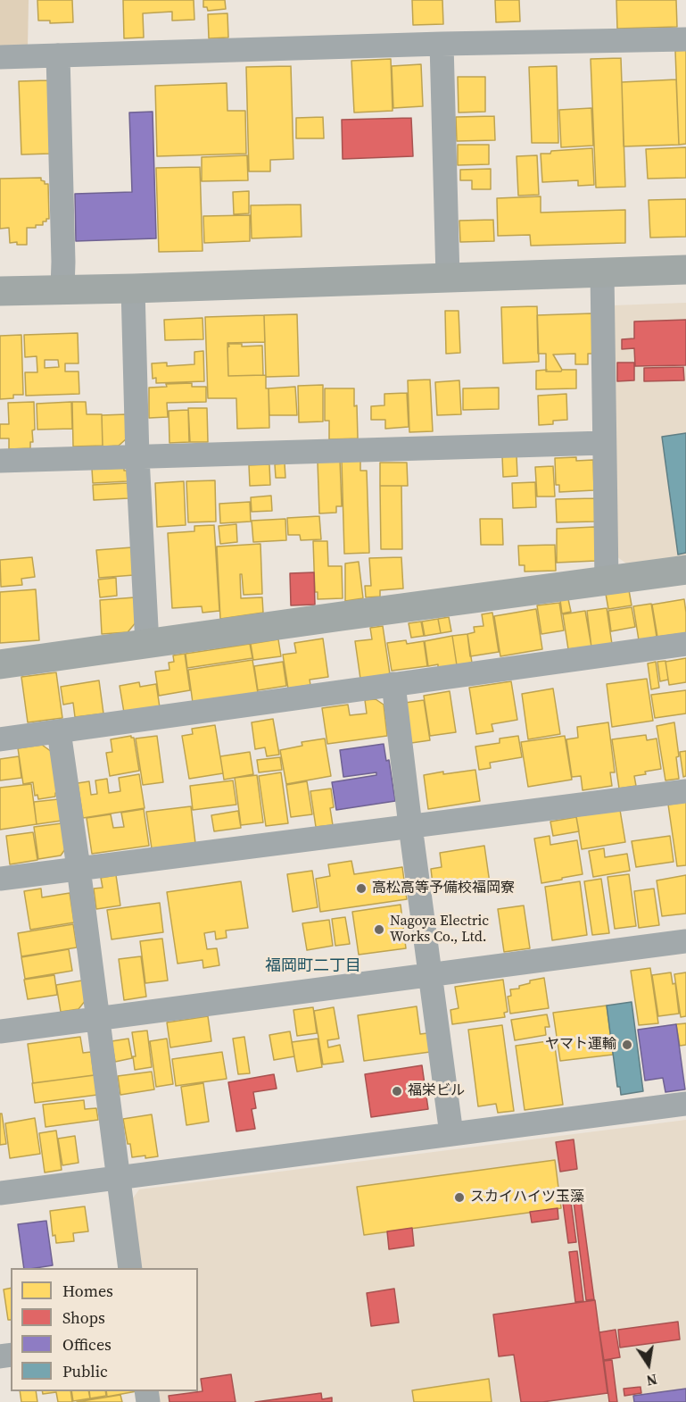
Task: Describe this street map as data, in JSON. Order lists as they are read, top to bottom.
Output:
{
  "districts": ["福岡町二丁目"],
  "places": [
    "高松高等予備校福岡寮",
    "Nagoya Electric Works Co., Ltd.",
    "ヤマト運輸",
    "福栄ビル",
    "スカイハイツ玉藻"
  ],
  "legend": [
    "Homes",
    "Shops",
    "Offices",
    "Public"
  ],
  "north": "bottom"
}
